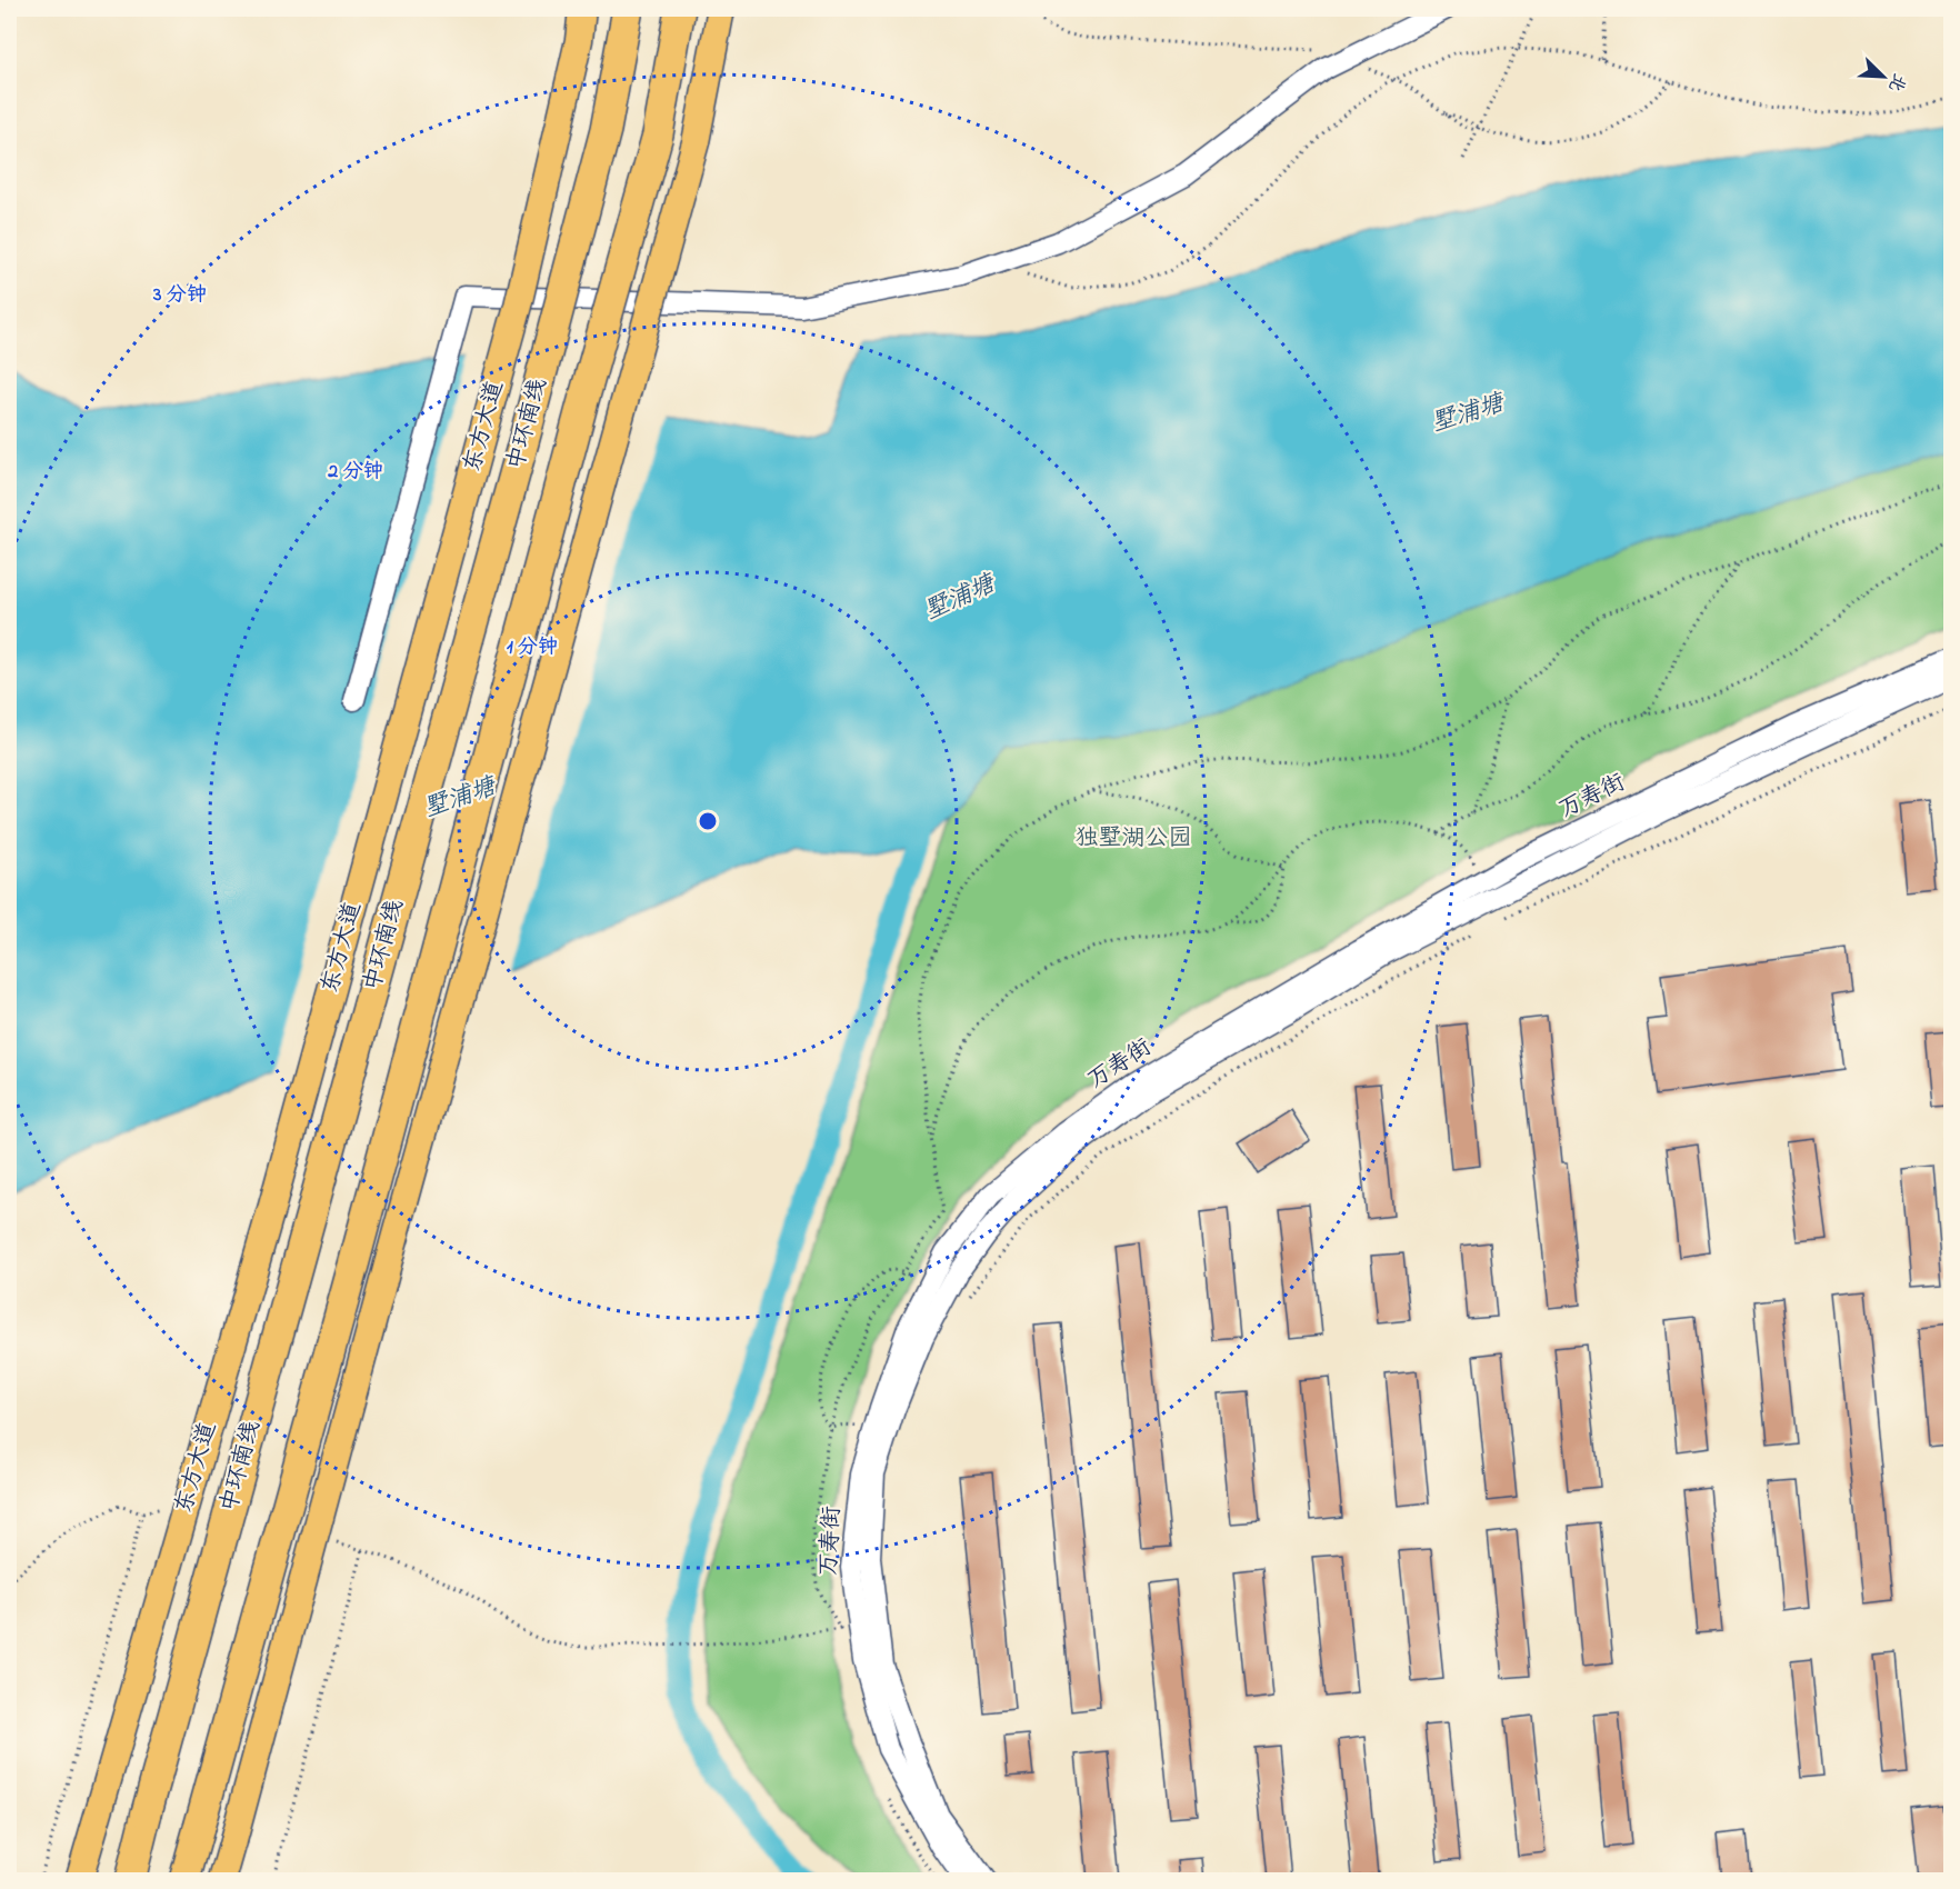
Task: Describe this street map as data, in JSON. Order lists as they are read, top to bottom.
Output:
{
  "streets": {
    "highway": ["中环南线"],
    "main road": ["东方大道"],
    "street": ["万寿街"]
  },
  "water": ["墅浦塘"],
  "parks": ["独墅湖公园"],
  "north": "bottom right",
  "rings": ["3 分钟", "2 分钟", "1 分钟"]
}
